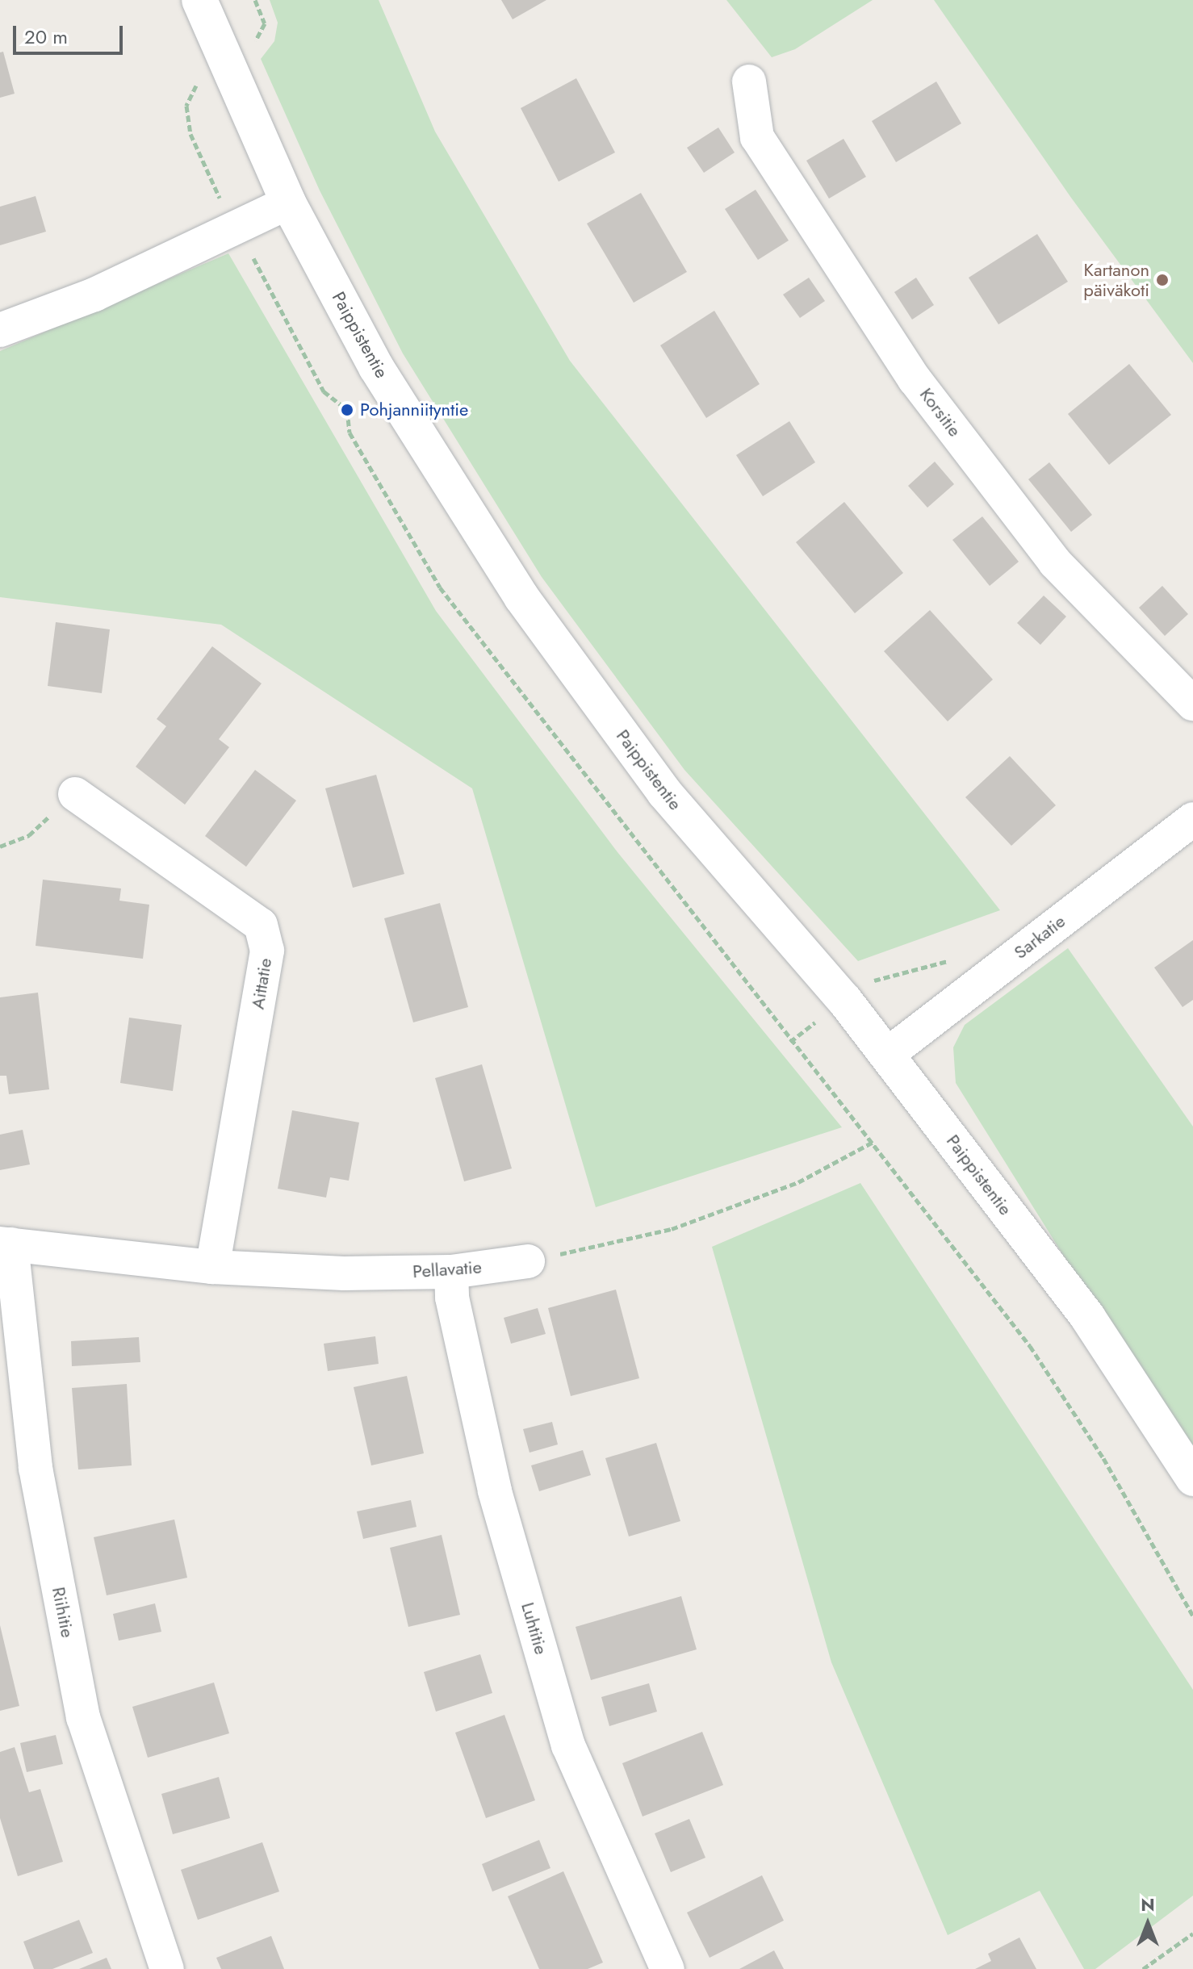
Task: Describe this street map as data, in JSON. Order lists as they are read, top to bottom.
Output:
{
  "streets": {
    "street": [
      "Paippistentie",
      "Korsitie",
      "Sarkatie",
      "Aittatie",
      "Pellavatie",
      "Riihitie",
      "Luhtitie"
    ]
  },
  "crossings": [
    ["Paippistentie", "Sarkatie"],
    ["Aittatie", "Pellavatie"],
    ["Pellavatie", "Riihitie"],
    ["Pellavatie", "Luhtitie"]
  ],
  "places": ["Kartanon päiväkoti", "Pohjanniityntie"],
  "scale_bar": "20 m",
  "north": "top"
}
